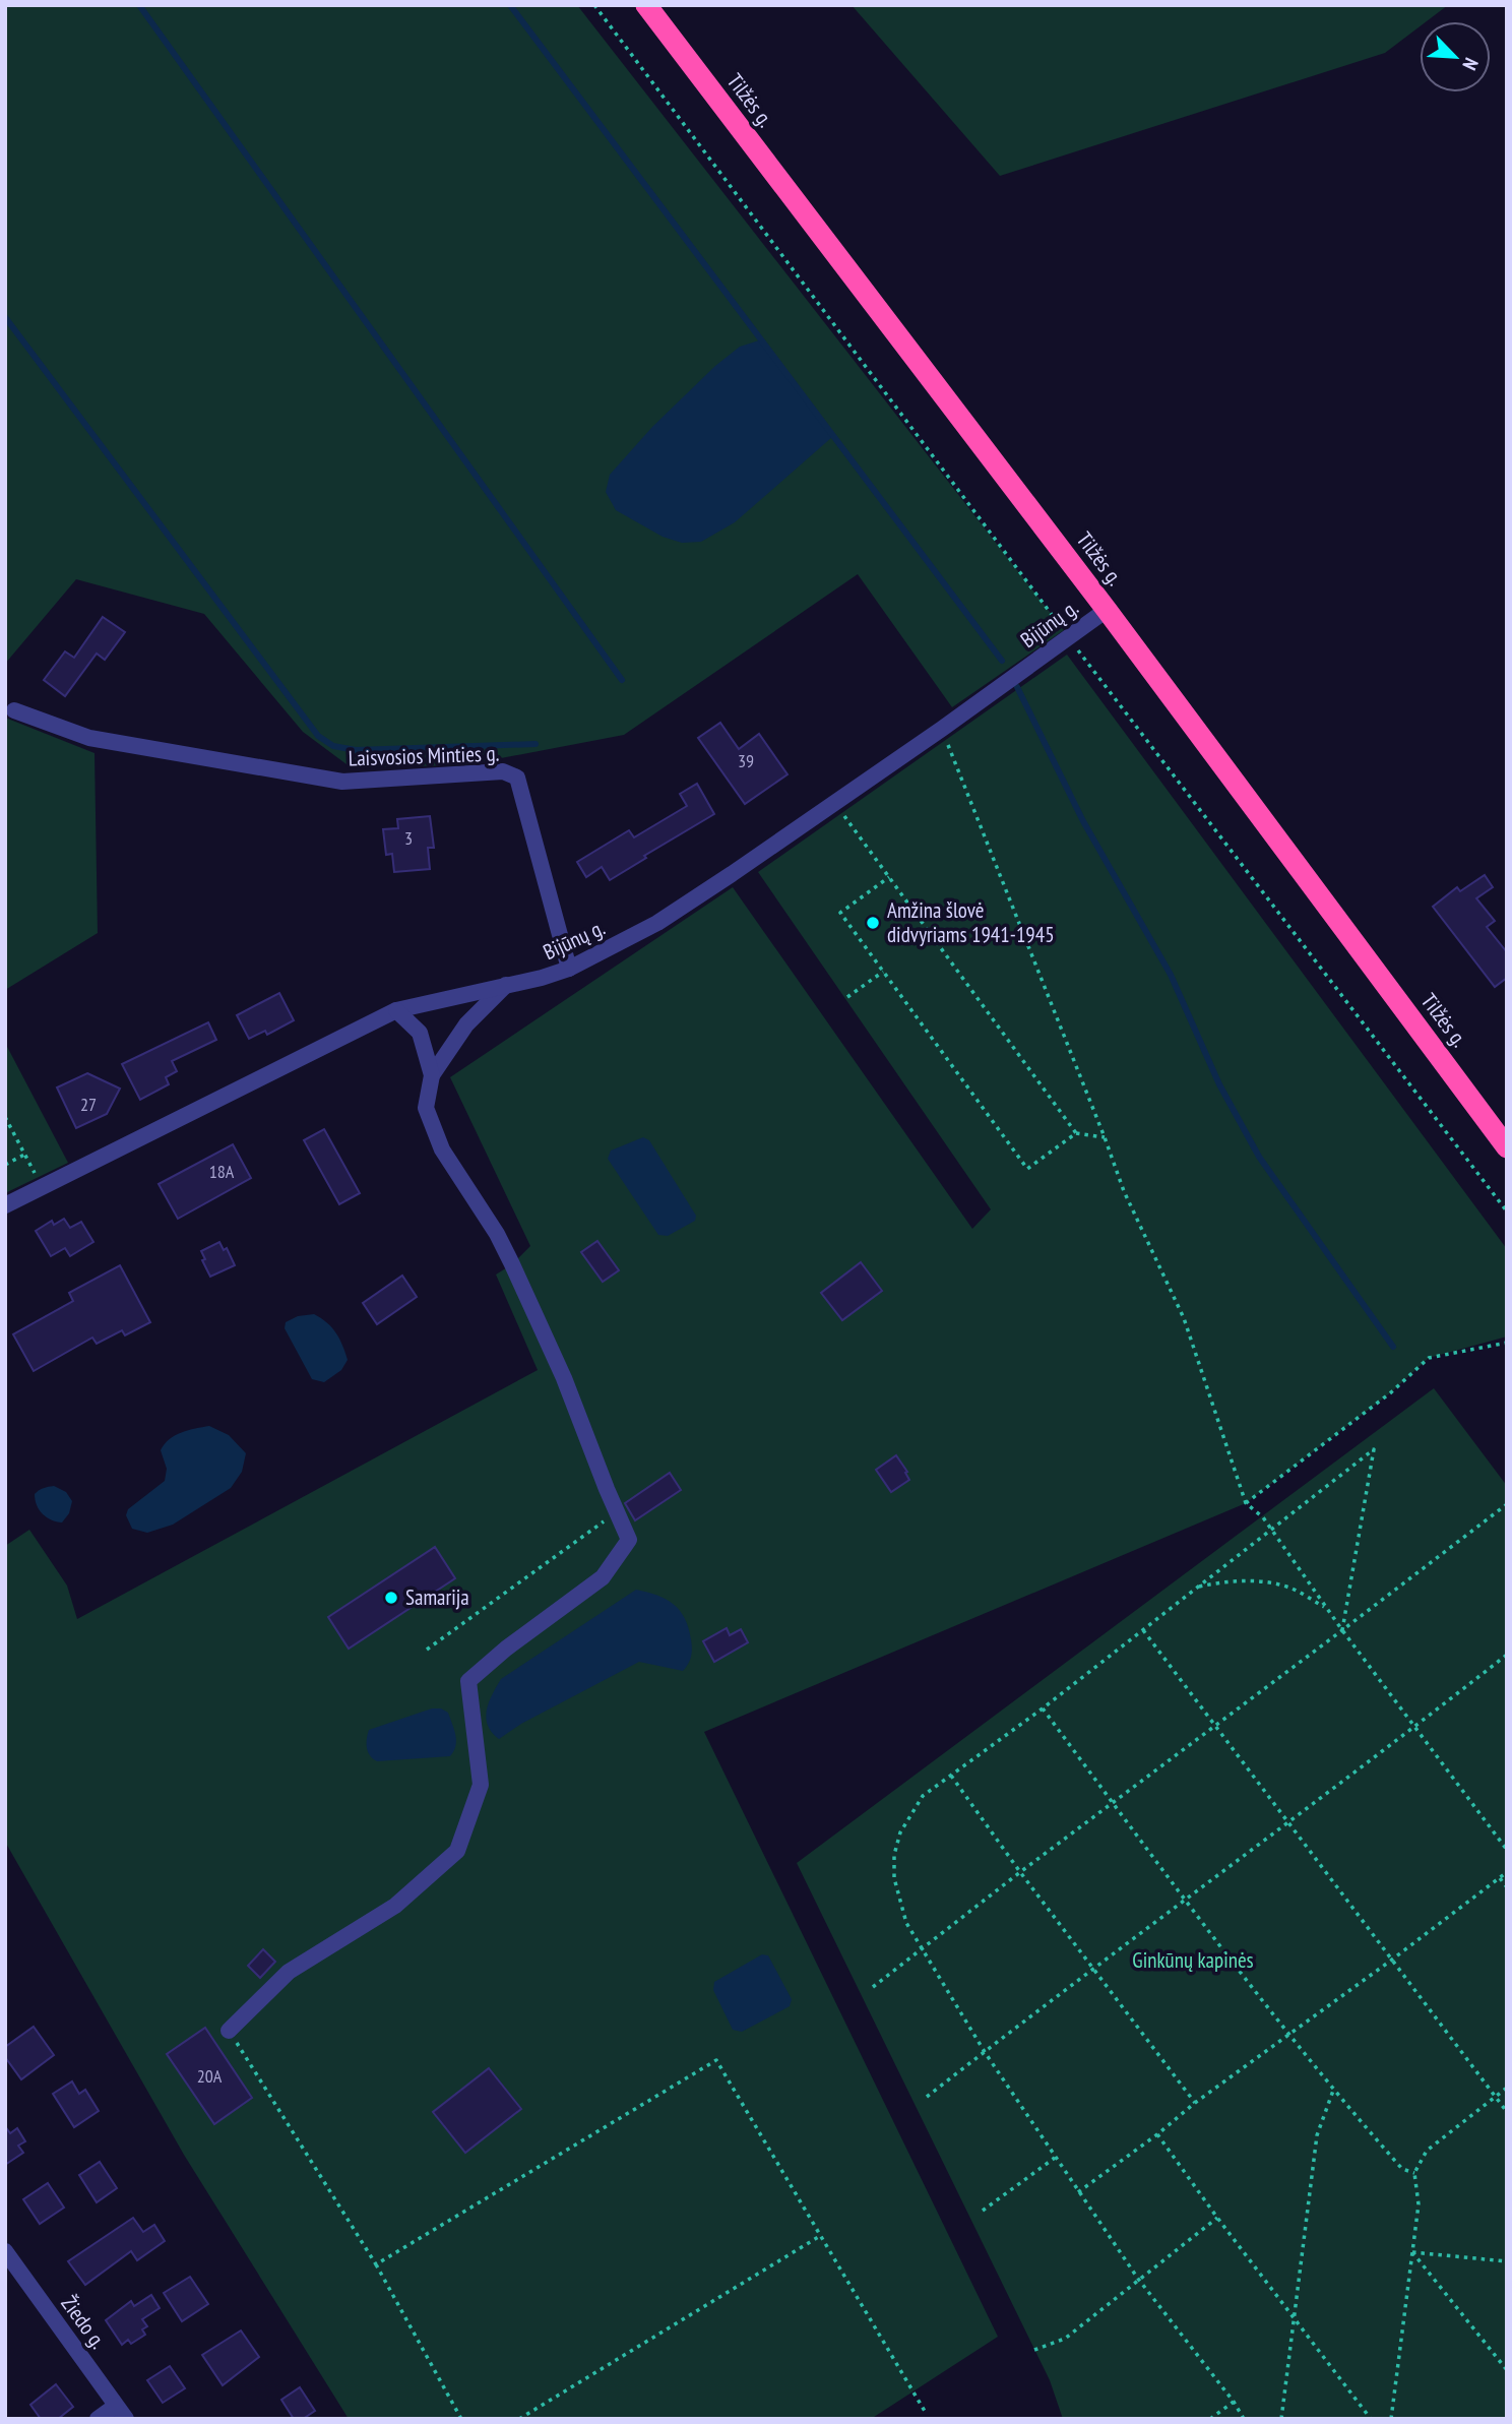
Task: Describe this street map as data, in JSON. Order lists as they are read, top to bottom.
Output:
{
  "streets": {
    "highway": ["Tilžės g."],
    "street": ["Bijūnų g.", "Laisvosios Minties g.", "Žiedo g."]
  },
  "crossings": [
    ["Tilžės g.", "Bijūnų g."],
    ["Bijūnų g.", "Laisvosios Minties g."]
  ],
  "parks": ["Ginkūnų kapinės"],
  "places": ["Amžina šlovė didvyriams 1941-1945", "Samarija"],
  "house_numbers": [
    "39",
    "3",
    "27",
    "18A",
    "20A"
  ],
  "north": "bottom right"
}
